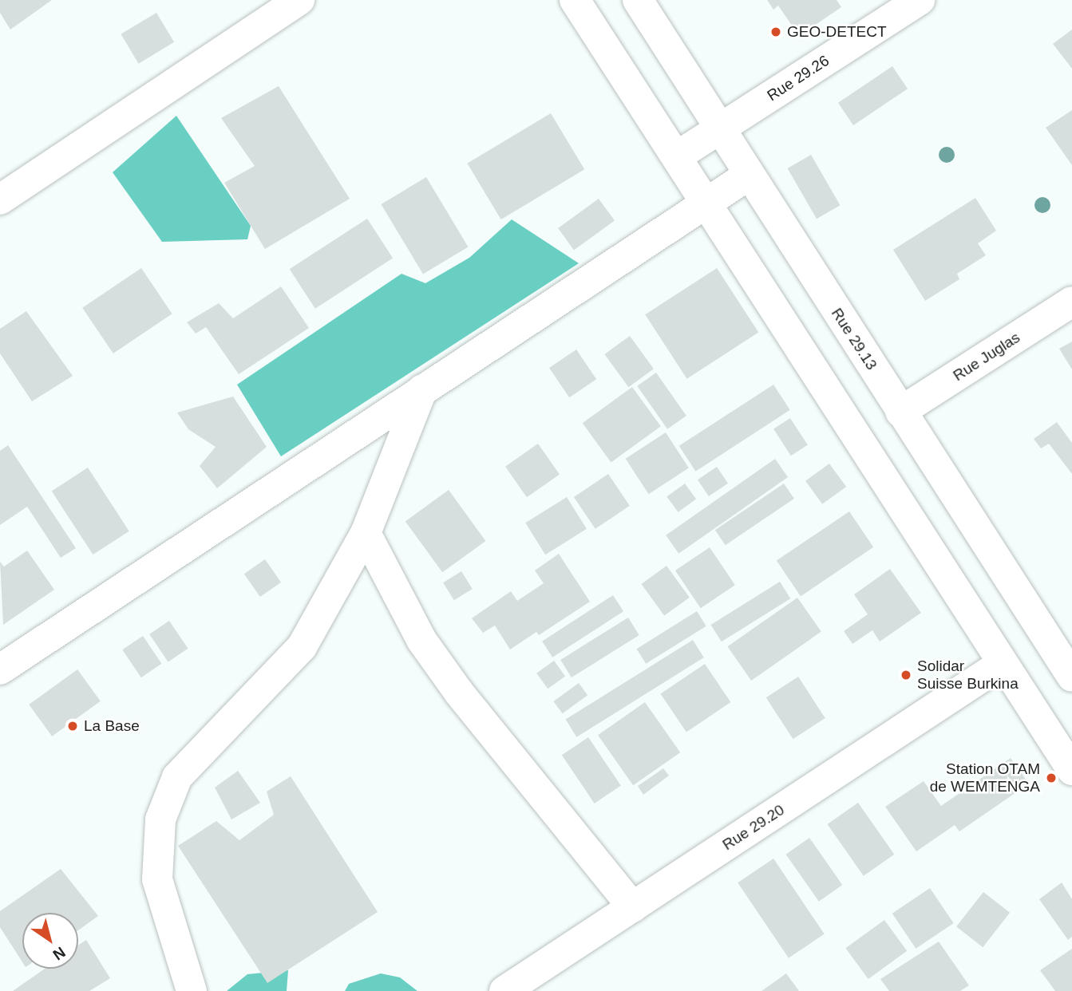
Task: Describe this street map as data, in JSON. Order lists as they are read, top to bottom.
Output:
{
  "streets": {
    "street": [
      "Rue 29.26",
      "Rue 29.13",
      "Rue Juglas",
      "Rue 29.20"
    ]
  },
  "crossings": [
    ["Rue 29.26", "Rue 29.13"],
    ["Rue 29.13", "Rue Juglas"]
  ],
  "places": [
    "GEO-DETECT",
    "Solidar Suisse Burkina",
    "La Base",
    "Station OTAM de WEMTENGA"
  ],
  "north": "bottom right"
}
